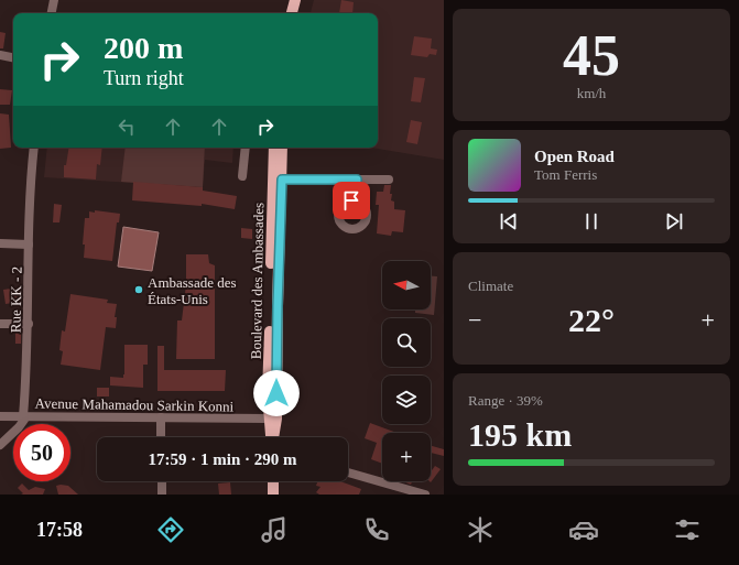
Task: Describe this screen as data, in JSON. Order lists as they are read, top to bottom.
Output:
{
  "streets": {
    "main road": ["Boulevard des Ambassades"],
    "street": ["Rue KK - 2", "Avenue Mahamadou Sarkin Konni"]
  },
  "crossings": [
    ["Boulevard des Ambassades", "Avenue Mahamadou Sarkin Konni"],
    ["Rue KK - 2", "Avenue Mahamadou Sarkin Konni"]
  ],
  "places": ["Ambassade des États-Unis"],
  "north": "left",
  "page": {
    "tile": [
      ["45", "km/h"],
      "Climate",
      ["Range · 39%", "195 km"]
    ],
    "turn": ["200 m", "Turn right"],
    "song": ["Open Road", "Tom Ferris"],
    "map_buttons": "+",
    "heat": ["−", "22°", "+"],
    "limit": "50",
    "trip": "17:59 · 1 min · 290 m",
    "tabs": "17:58"
  }
}
